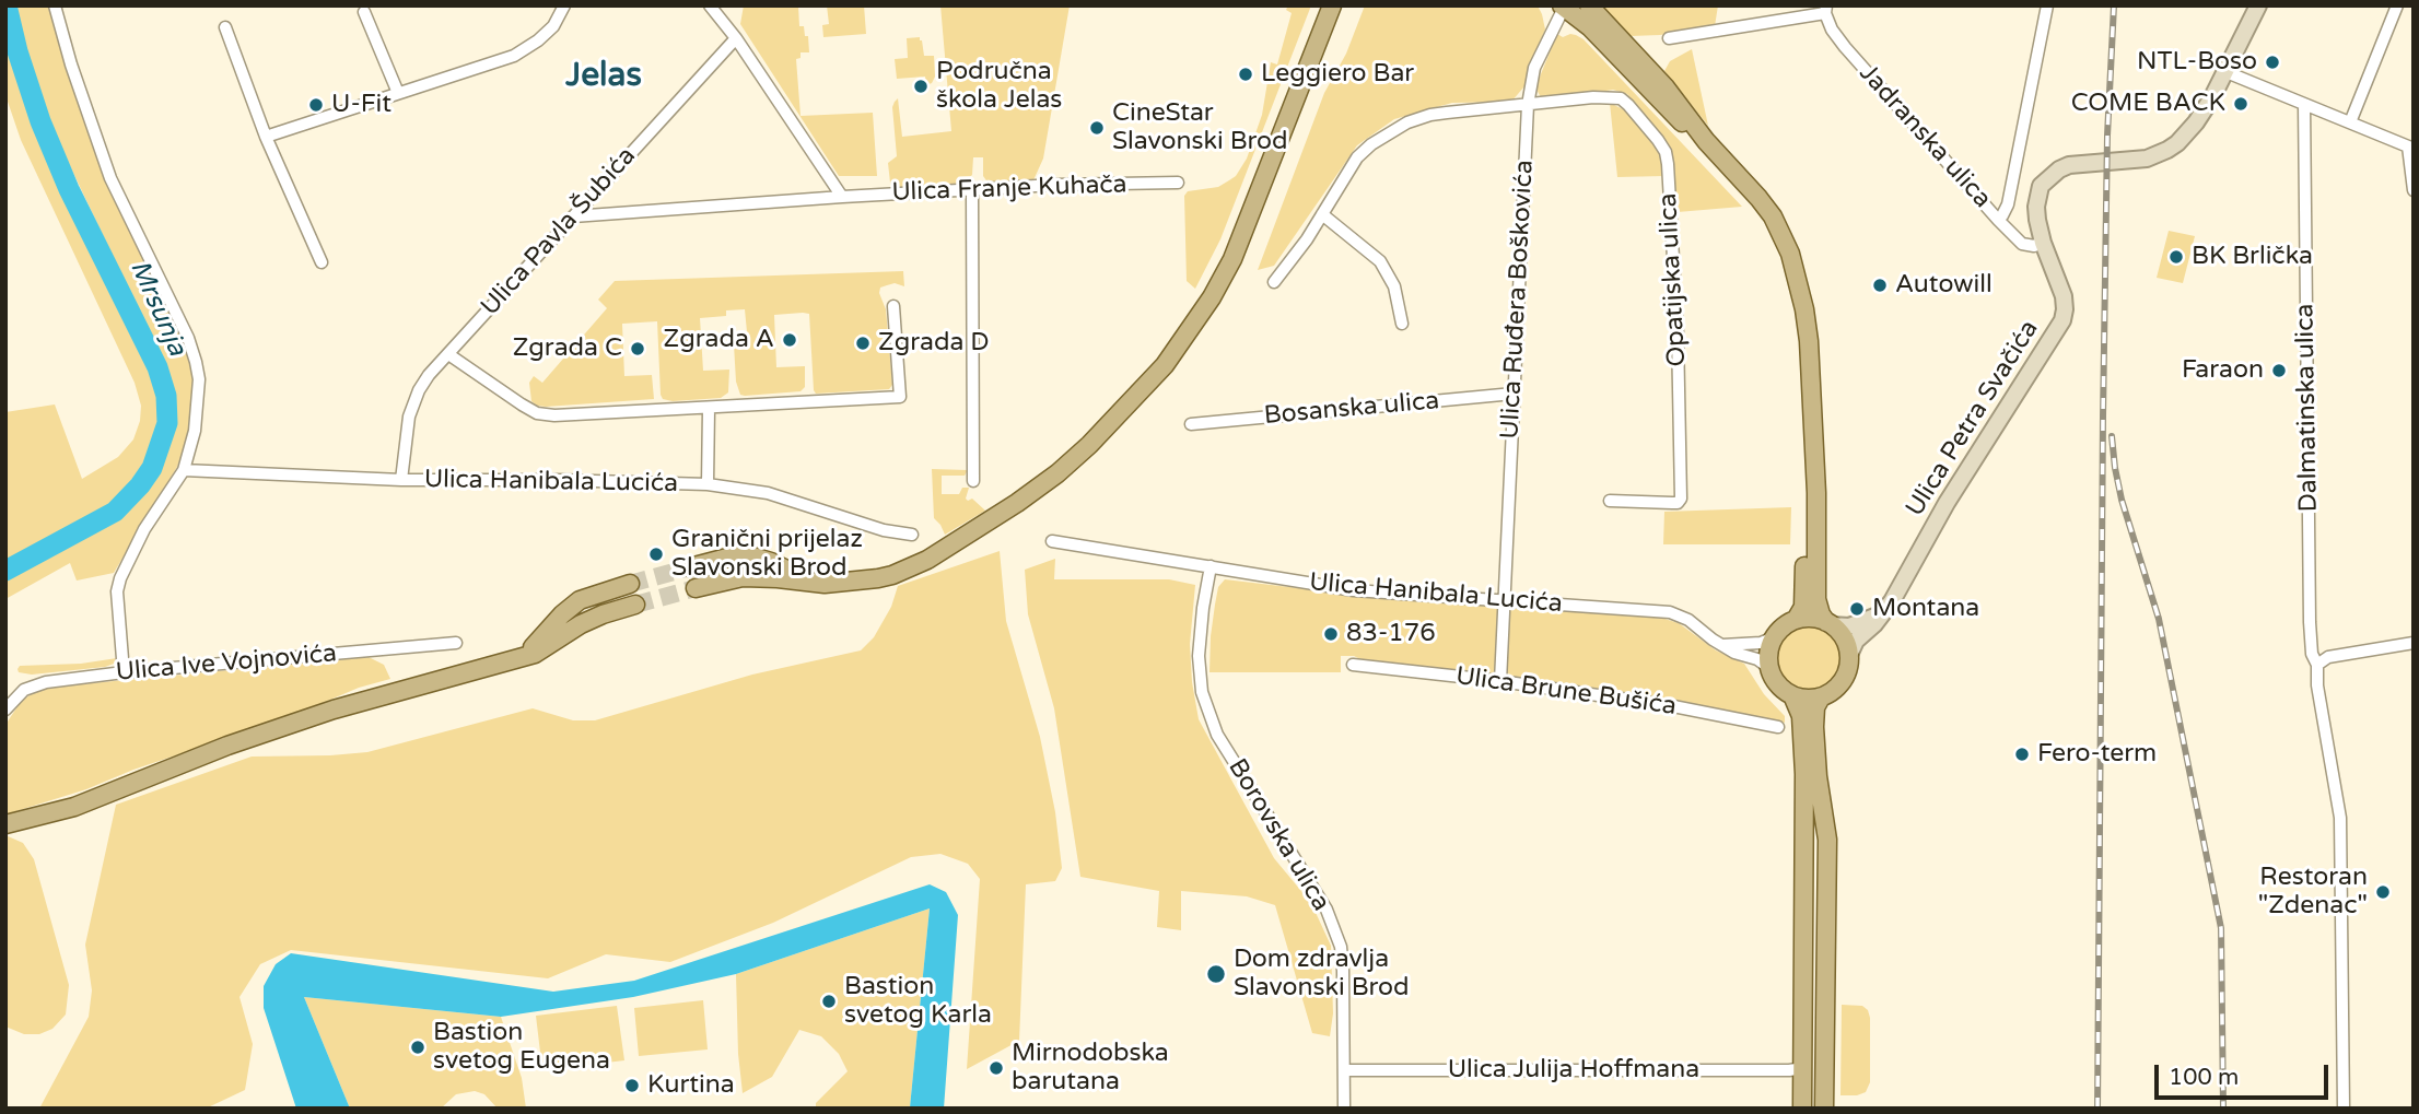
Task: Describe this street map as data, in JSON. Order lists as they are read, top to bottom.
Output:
{
  "streets": {
    "main road": ["Ulica Petra Svačića"],
    "street": [
      "Jadranska ulica",
      "Ulica Franje Kuhača",
      "Ulica Pavla Šubića",
      "Opatijska ulica",
      "Ulica Ruđera Boškovića",
      "Dalmatinska ulica",
      "Bosanska ulica",
      "Ulica Hanibala Lucića",
      "Ulica Ive Vojnovića",
      "Ulica Brune Bušića",
      "Borovska ulica",
      "Ulica Julija Hoffmana"
    ]
  },
  "crossings": [
    ["Jadranska ulica", "Ulica Petra Svačića"],
    ["Ulica Franje Kuhača", "Ulica Pavla Šubića"],
    ["Ulica Pavla Šubića", "Ulica Hanibala Lucića"],
    ["Opatijska ulica", "Ulica Ruđera Boškovića"],
    ["Ulica Ruđera Boškovića", "Bosanska ulica"],
    ["Ulica Ruđera Boškovića", "Ulica Hanibala Lucića"],
    ["Ulica Ruđera Boškovića", "Ulica Brune Bušića"],
    ["Ulica Petra Svačića", "Ulica Hanibala Lucića"],
    ["Ulica Hanibala Lucića", "Borovska ulica"],
    ["Borovska ulica", "Ulica Julija Hoffmana"]
  ],
  "districts": ["Jelas"],
  "water": ["Mrsunja"],
  "places": [
    "NTL-Boso",
    "Leggiero Bar",
    "Područna škola Jelas",
    "COME BACK",
    "U-Fit",
    "CineStar Slavonski Brod",
    "BK Brlička",
    "Autowill",
    "Zgrada A",
    "Zgrada D",
    "Zgrada C",
    "Faraon",
    "Granični prijelaz Slavonski Brod",
    "Montana",
    "83-176",
    "Fero-term",
    "Restoran \"Zdenac\"",
    "Dom zdravlja Slavonski Brod",
    "Bastion svetog Karla",
    "Bastion svetog Eugena",
    "Mirnodobska barutana",
    "Kurtina"
  ],
  "scale_bar": "100 m"
}
